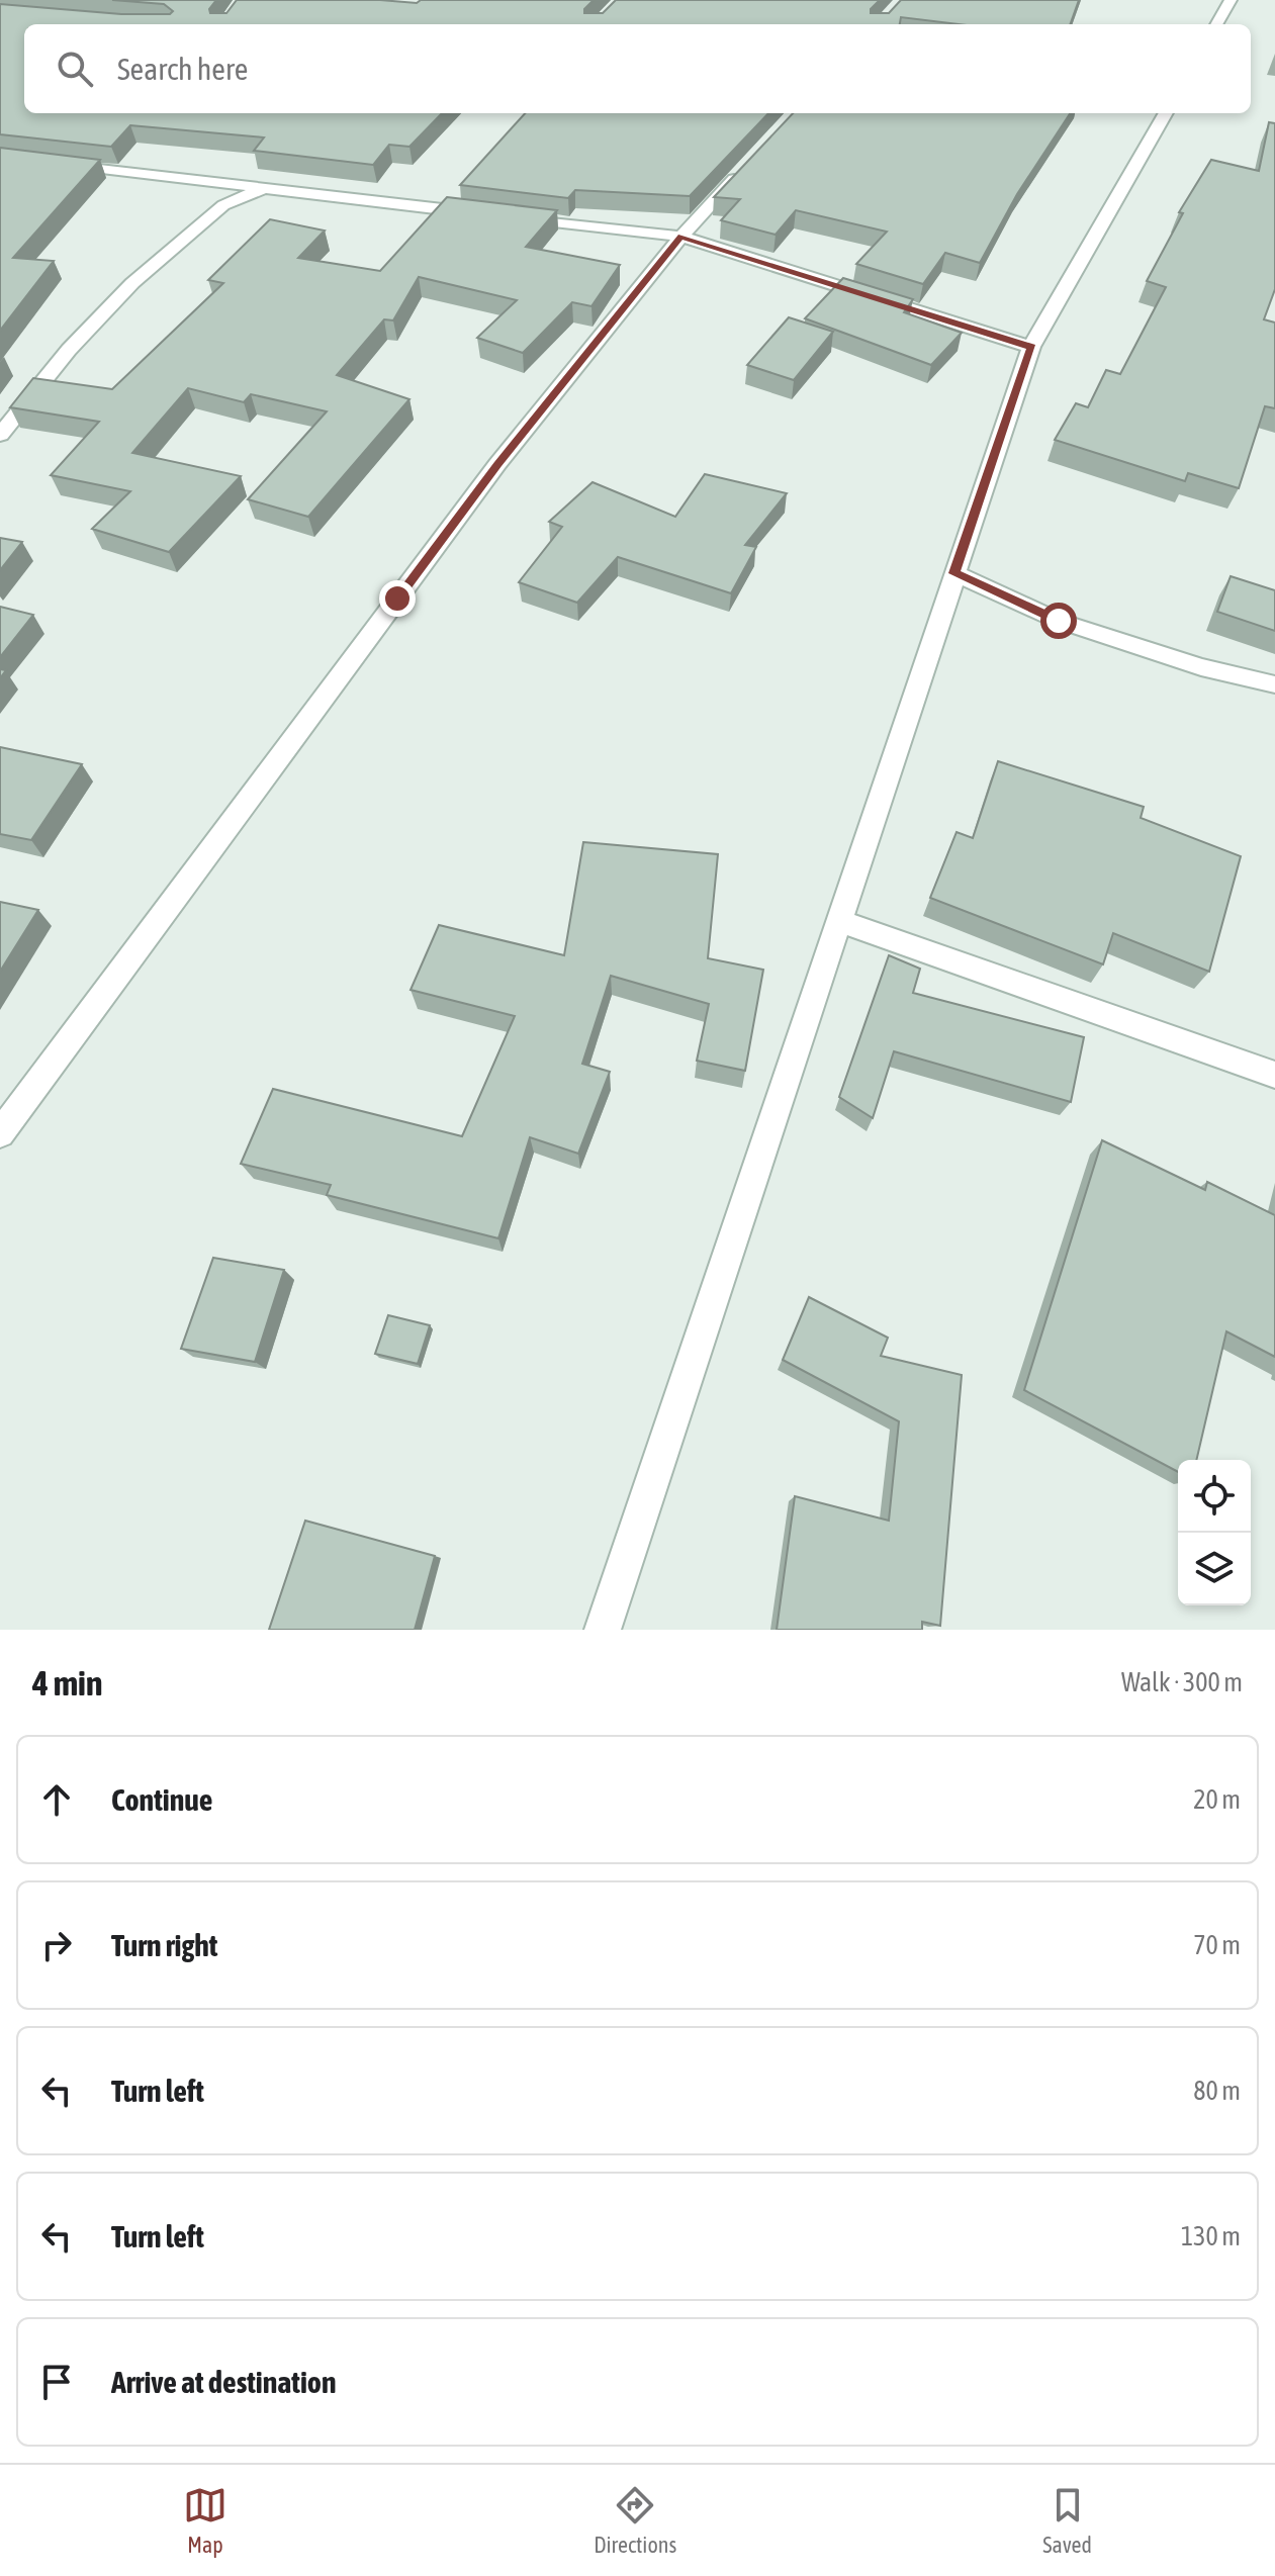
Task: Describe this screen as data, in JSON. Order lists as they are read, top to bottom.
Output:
{
  "page": {
    "search": "Search here",
    "heading": ["4 min", "Walk · 300 m"],
    "list": [
      ["Continue", "20 m"],
      ["Turn right", "70 m"],
      ["Turn left", "80 m"],
      ["Turn left", "130 m"],
      "Arrive at destination"
    ],
    "nav": ["Map", "Directions", "Saved"]
  }
}
